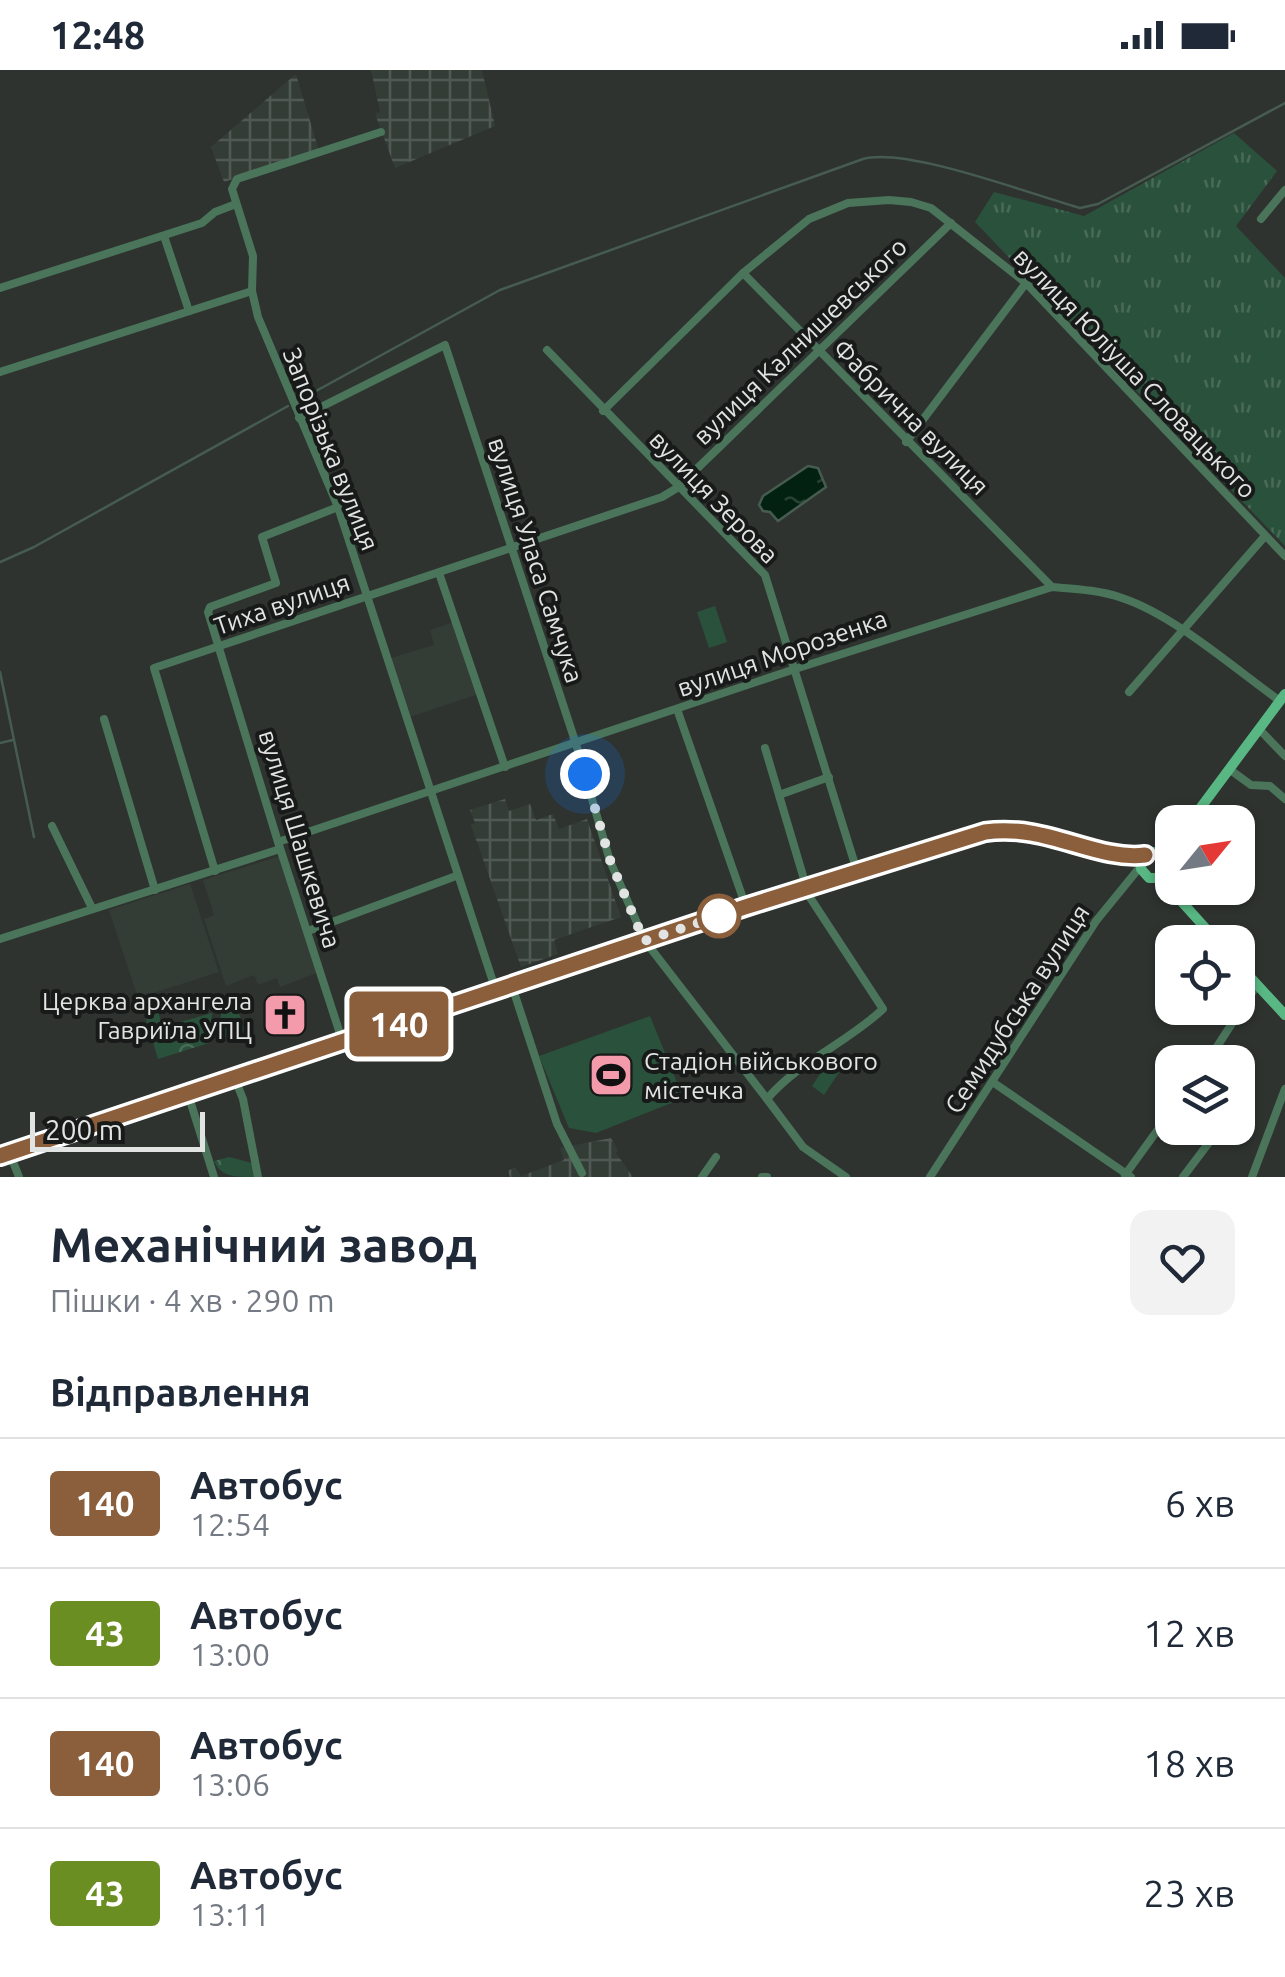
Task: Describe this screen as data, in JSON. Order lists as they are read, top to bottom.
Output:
{
  "streets": {
    "street": [
      "вулиця Калнишевського",
      "вулиця Юліуша Словацького",
      "Фабрична вулиця",
      "Запорізька вулиця",
      "вулиця Зерова",
      "вулиця Уласа Самчука",
      "Тиха вулиця",
      "вулиця Морозенка",
      "вулиця Шашкевича",
      "Семидубська вулиця"
    ]
  },
  "crossings": [
    ["вулиця Калнишевського", "вулиця Юліуша Словацького"],
    ["вулиця Калнишевського", "Фабрична вулиця"],
    ["вулиця Калнишевського", "вулиця Зерова"],
    ["вулиця Калнишевського", "Тиха вулиця"],
    ["вулиця Юліуша Словацького", "Фабрична вулиця"],
    ["вулиця Юліуша Словацького", "вулиця Зерова"],
    ["Фабрична вулиця", "вулиця Морозенка"],
    ["Запорізька вулиця", "вулиця Уласа Самчука"],
    ["Запорізька вулиця", "Тиха вулиця"],
    ["Запорізька вулиця", "вулиця Морозенка"],
    ["Запорізька вулиця", "вулиця Шашкевича"],
    ["вулиця Зерова", "Тиха вулиця"],
    ["вулиця Зерова", "вулиця Морозенка"],
    ["вулиця Уласа Самчука", "Тиха вулиця"],
    ["вулиця Уласа Самчука", "вулиця Морозенка"],
    ["Тиха вулиця", "вулиця Морозенка"],
    ["Тиха вулиця", "вулиця Шашкевича"],
    ["вулиця Морозенка", "вулиця Шашкевича"]
  ],
  "places": {
    "church": ["Церква архангела Гавриїла УПЦ"],
    "sports": ["Стадіон військового містечка"]
  },
  "lines": ["bus line 140"],
  "scale_bar": "200 m",
  "north": "top right",
  "page": {
    "status": "12:48",
    "on_map": "140",
    "scale": "200 m",
    "heading": [
      ["Механічний завод", "Пішки · 4 хв · 290 m"],
      "Відправлення"
    ],
    "list": [
      {
        "mark": "140",
        "name": "Автобус",
        "note": "12:54",
        "value": "6 хв"
      },
      {
        "mark": "43",
        "name": "Автобус",
        "note": "13:00",
        "value": "12 хв"
      },
      {
        "mark": "140",
        "name": "Автобус",
        "note": "13:06",
        "value": "18 хв"
      },
      {
        "mark": "43",
        "name": "Автобус",
        "note": "13:11",
        "value": "23 хв"
      }
    ]
  }
}
